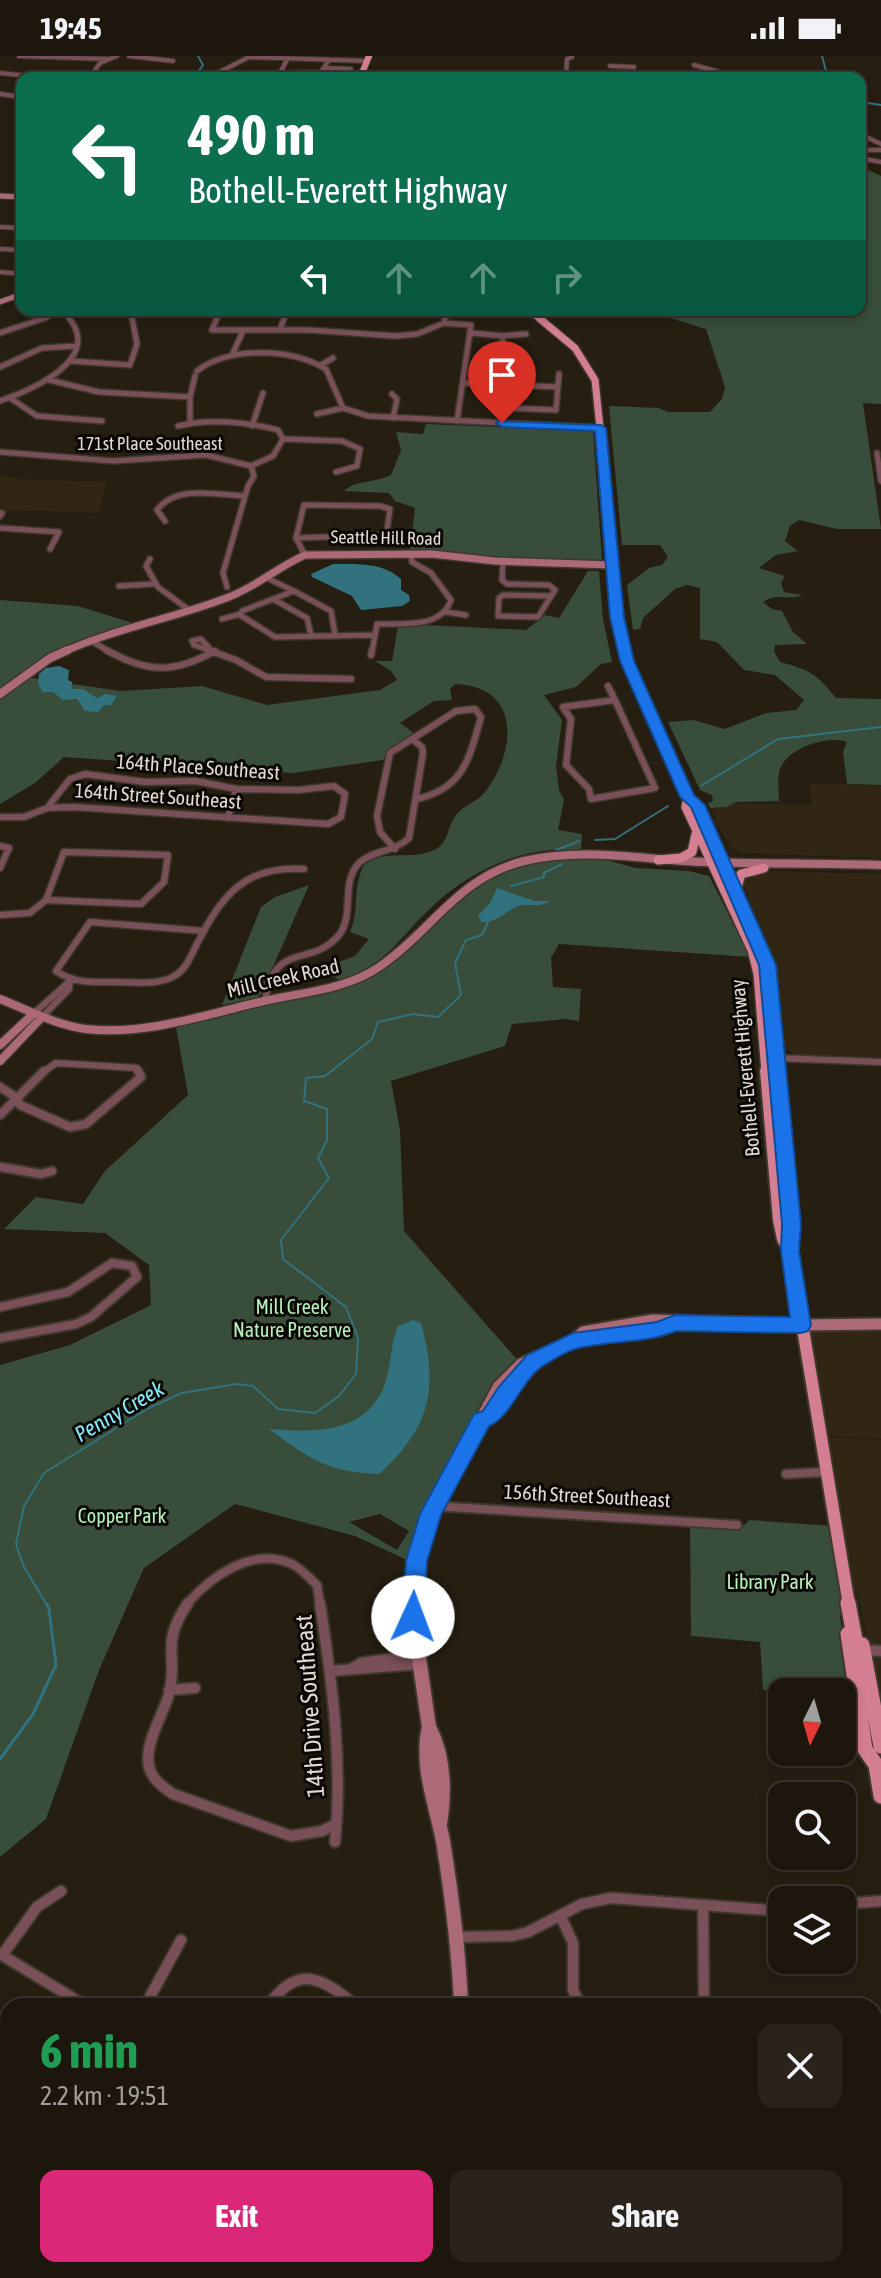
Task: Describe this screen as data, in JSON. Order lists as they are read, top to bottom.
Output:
{
  "streets": {
    "main road": ["Bothell-Everett Highway"],
    "street": [
      "171st Place Southeast",
      "Seattle Hill Road",
      "164th Place Southeast",
      "164th Street Southeast",
      "Mill Creek Road",
      "156th Street Southeast",
      "14th Drive Southeast"
    ]
  },
  "crossings": [
    ["Seattle Hill Road", "Bothell-Everett Highway"],
    ["164th Place Southeast", "164th Street Southeast"],
    ["Mill Creek Road", "Bothell-Everett Highway"]
  ],
  "water": ["Penny Creek"],
  "parks": ["Mill Creek Nature Preserve", "Copper Park", "Library Park"],
  "north": "bottom",
  "page": {
    "status": "19:45",
    "turn": ["490 m", "Bothell-Everett Highway"],
    "heading": ["6 min", "2.2 km · 19:51"],
    "buttons": ["Exit", "Share"]
  }
}
